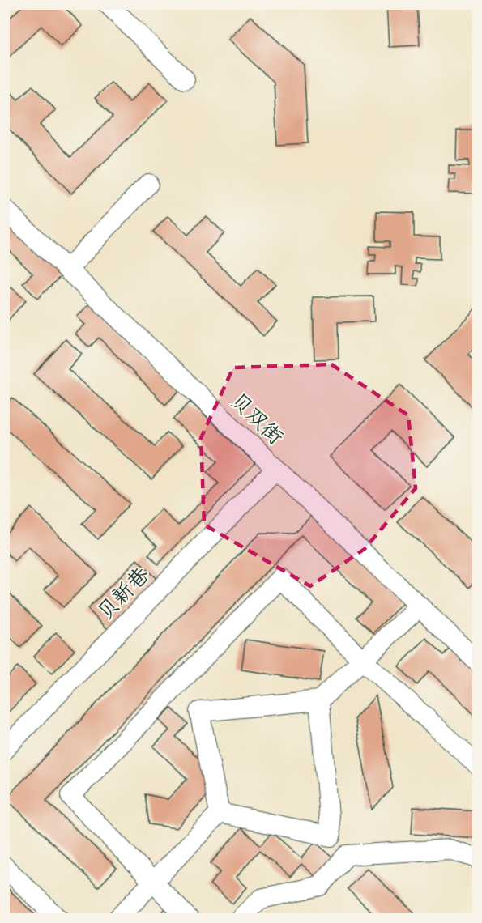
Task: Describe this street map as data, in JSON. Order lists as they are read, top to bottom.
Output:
{
  "streets": {
    "street": ["贝双街", "贝新巷"]
  },
  "crossings": [
    ["贝双街", "贝新巷"]
  ]
}
